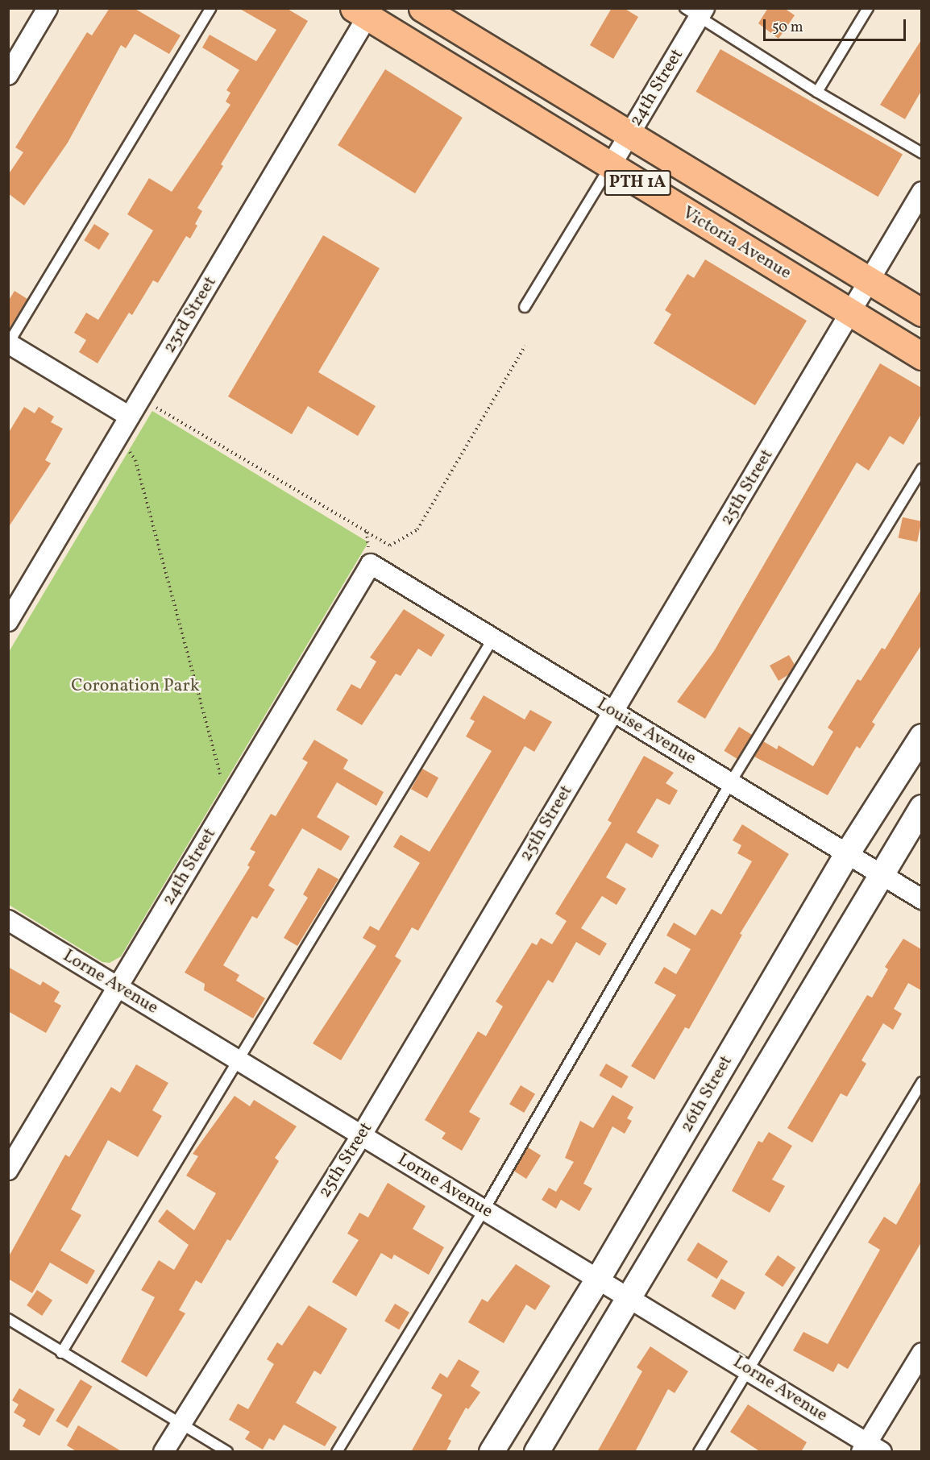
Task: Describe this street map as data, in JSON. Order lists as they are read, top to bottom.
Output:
{
  "streets": {
    "main road": ["PTH 1A", "Victoria Avenue"],
    "street": [
      "24th Street",
      "23rd Street",
      "25th Street",
      "Louise Avenue",
      "Lorne Avenue",
      "26th Street"
    ]
  },
  "crossings": [
    ["24th Street", "Victoria Avenue"],
    ["24th Street", "Louise Avenue"],
    ["24th Street", "Lorne Avenue"],
    ["Victoria Avenue", "23rd Street"],
    ["Victoria Avenue", "25th Street"],
    ["25th Street", "Louise Avenue"],
    ["25th Street", "Lorne Avenue"],
    ["Louise Avenue", "26th Street"],
    ["Lorne Avenue", "26th Street"]
  ],
  "parks": ["Coronation Park"],
  "scale_bar": "50 m"
}
